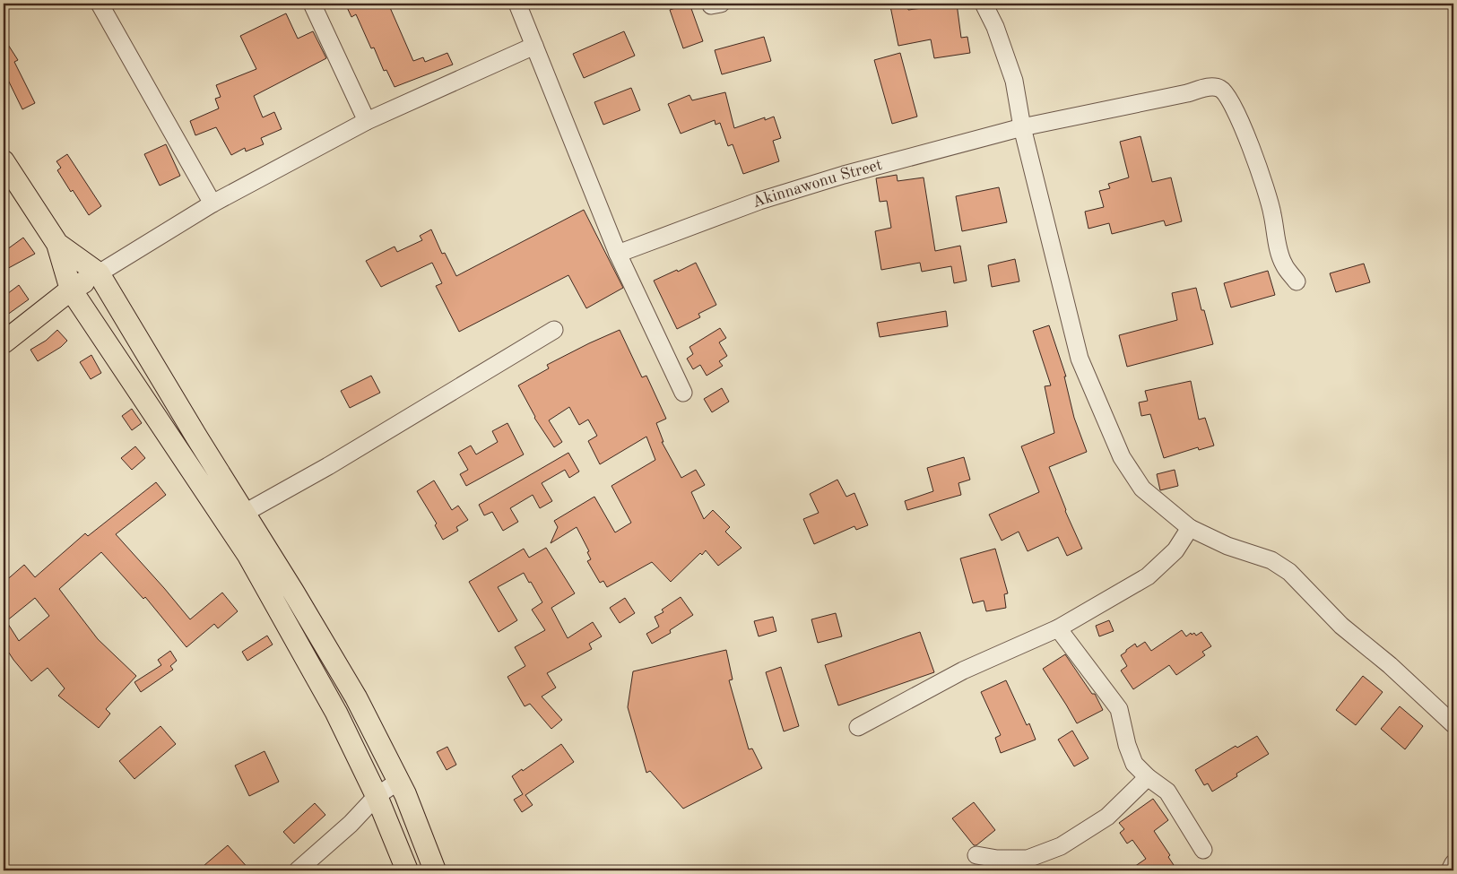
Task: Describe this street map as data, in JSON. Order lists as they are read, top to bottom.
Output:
{
  "streets": {
    "street": ["Akinnawonu Street"]
  }
}
